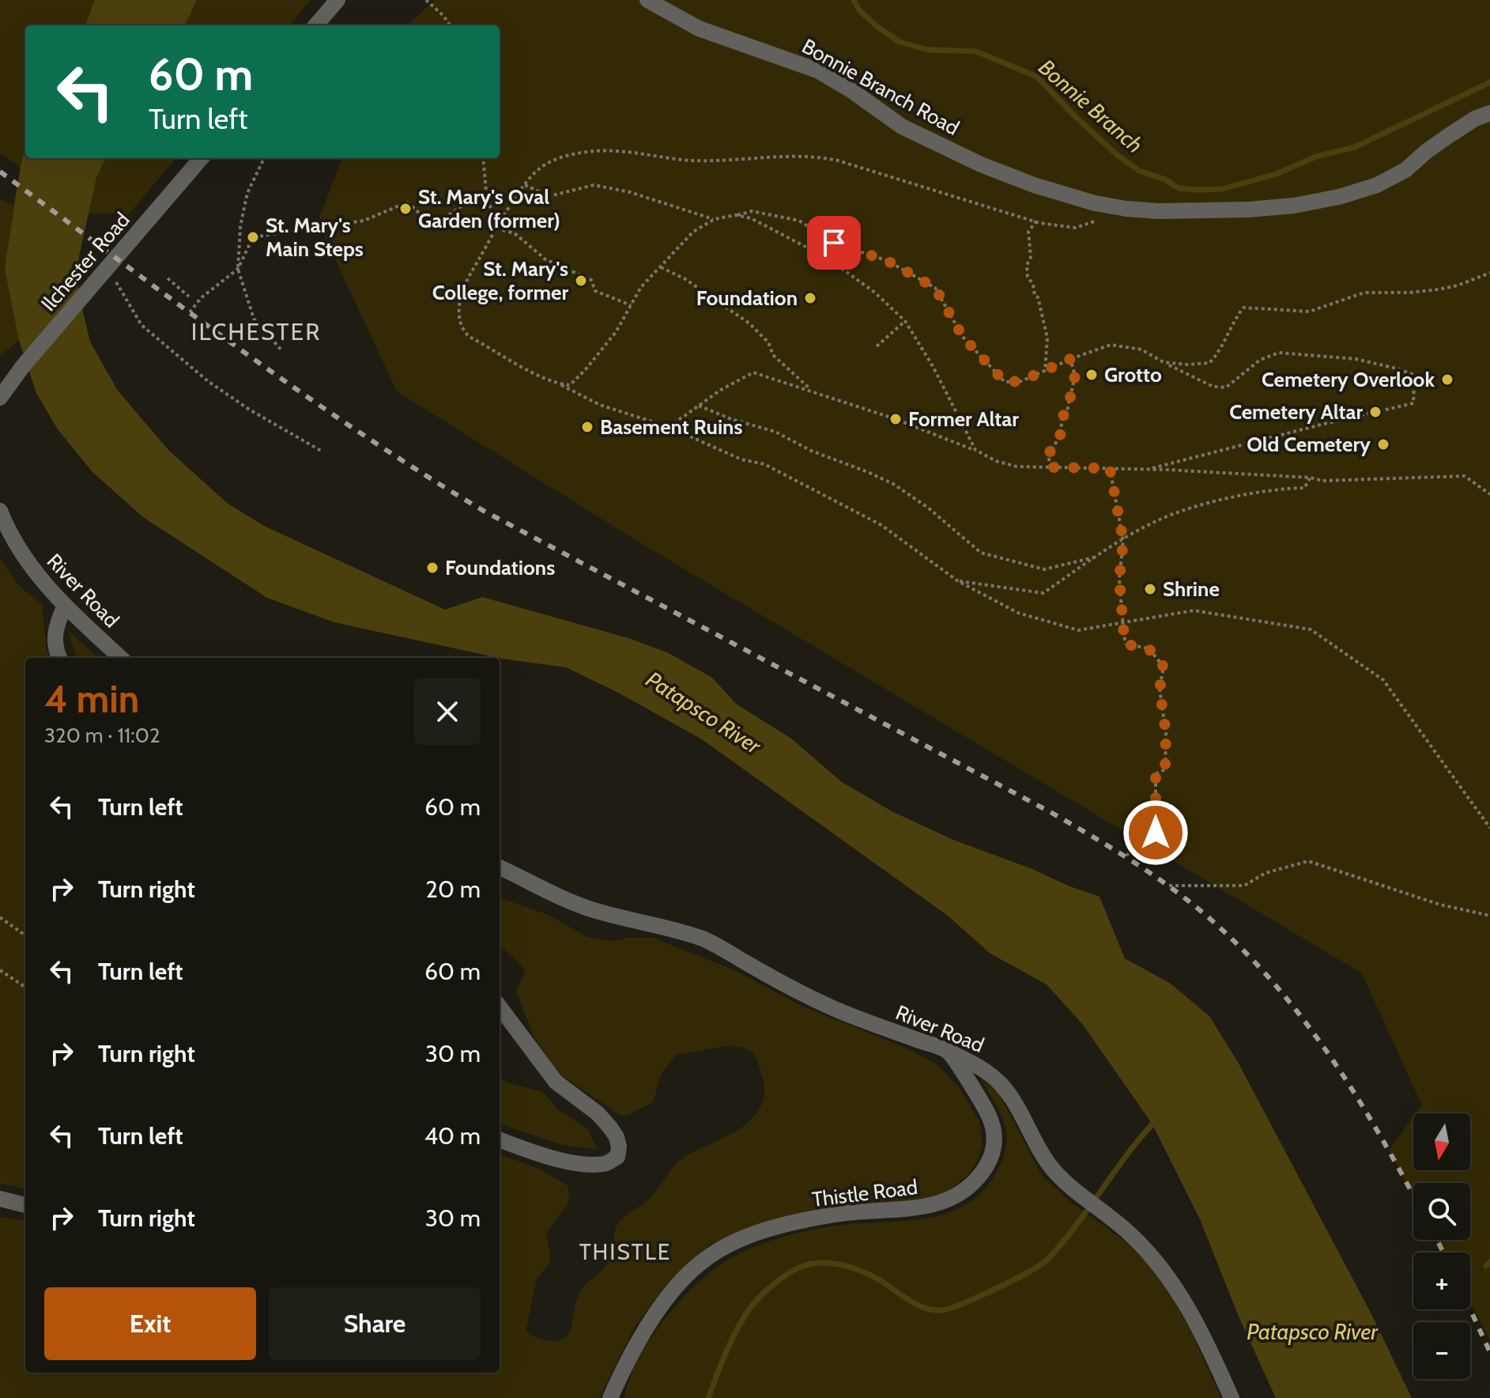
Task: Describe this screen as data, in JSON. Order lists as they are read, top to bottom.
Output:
{
  "streets": {
    "street": [
      "Bonnie Branch Road",
      "Ilchester Road",
      "River Road",
      "Thistle Road"
    ]
  },
  "crossings": [
    ["River Road", "Thistle Road"]
  ],
  "districts": ["ILCHESTER", "THISTLE"],
  "water": ["Bonnie Branch", "Patapsco River"],
  "places": [
    "St. Mary's Oval Garden (former)",
    "St. Mary's Main Steps",
    "St. Mary's College, former",
    "Foundation",
    "Grotto",
    "Cemetery Overlook",
    "Cemetery Altar",
    "Former Altar",
    "Basement Ruins",
    "Old Cemetery",
    "Foundations",
    "Shrine"
  ],
  "north": "bottom",
  "page": {
    "turn": ["60 m", "Turn left"],
    "heading": ["4 min", "320 m · 11:02"],
    "list": [
      {
        "name": "Turn left",
        "value": "60 m"
      },
      {
        "name": "Turn right",
        "value": "20 m"
      },
      {
        "name": "Turn left",
        "value": "60 m"
      },
      {
        "name": "Turn right",
        "value": "30 m"
      },
      {
        "name": "Turn left",
        "value": "40 m"
      },
      {
        "name": "Turn right",
        "value": "30 m"
      }
    ],
    "map_buttons": ["+", "−"],
    "buttons": ["Exit", "Share"]
  }
}
